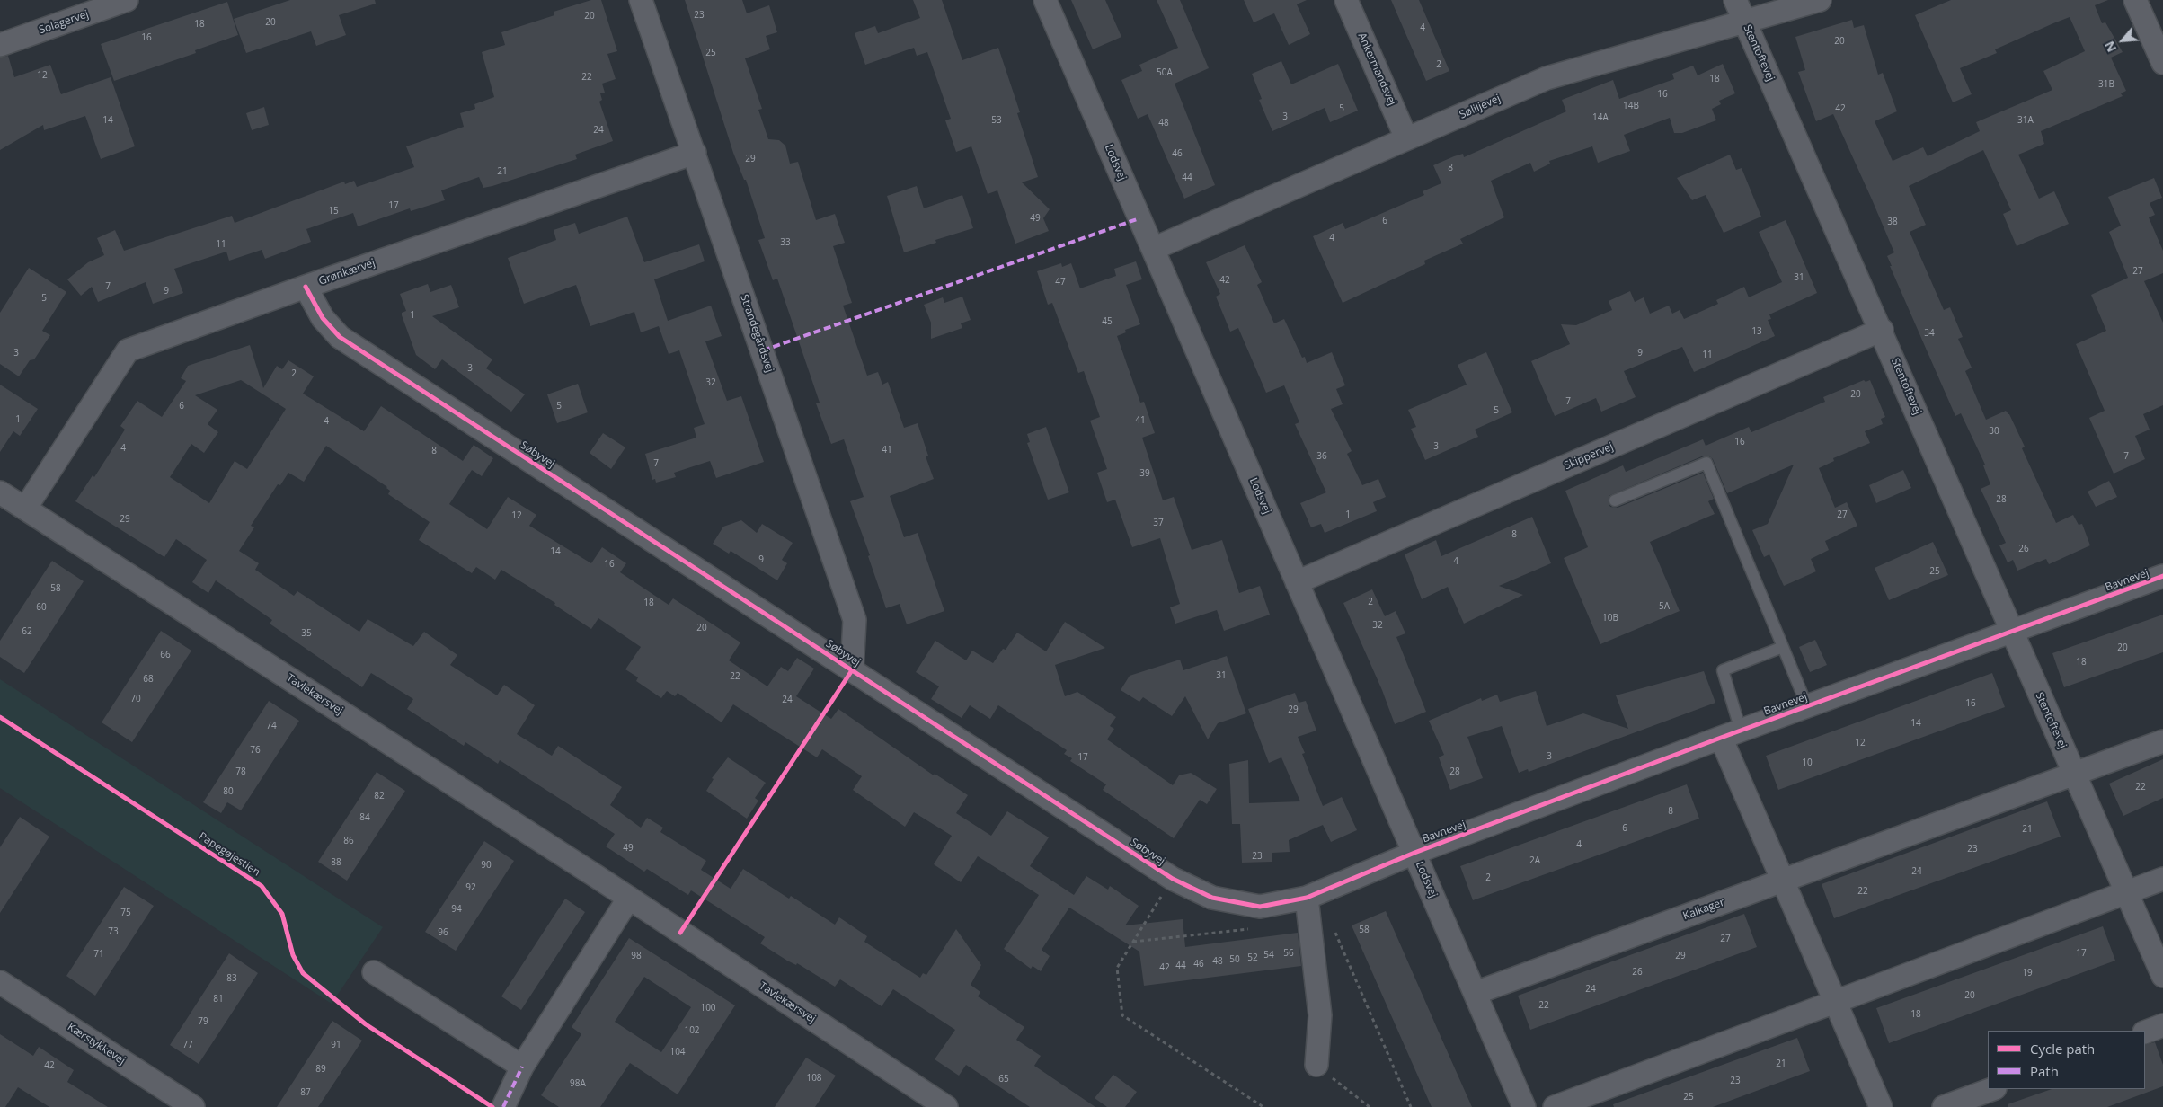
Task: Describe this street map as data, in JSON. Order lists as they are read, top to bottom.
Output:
{
  "streets": {
    "street": [
      "Solagervej",
      "Stentoftevej",
      "Ankermandsvej",
      "Søliljevej",
      "Lodsvej",
      "Grønkærvej",
      "Strandegårdsvej",
      "Søbyvej",
      "Skippervej",
      "Bavnevej",
      "Tavlekærsvej",
      "Kalkager",
      "Kærstykkevej"
    ],
    "cycle path": ["Papegøjestien"]
  },
  "crossings": [
    ["Stentoftevej", "Søliljevej"],
    ["Stentoftevej", "Skippervej"],
    ["Stentoftevej", "Bavnevej"],
    ["Stentoftevej", "Kalkager"],
    ["Ankermandsvej", "Søliljevej"],
    ["Søliljevej", "Lodsvej"],
    ["Lodsvej", "Søbyvej"],
    ["Lodsvej", "Skippervej"],
    ["Lodsvej", "Bavnevej"],
    ["Lodsvej", "Kalkager"],
    ["Grønkærvej", "Strandegårdsvej"],
    ["Grønkærvej", "Søbyvej"],
    ["Grønkærvej", "Tavlekærsvej"],
    ["Strandegårdsvej", "Søbyvej"],
    ["Søbyvej", "Bavnevej"]
  ],
  "house_numbers": [
    "23",
    "20",
    "20",
    "18",
    "4",
    "16",
    "20",
    "25",
    "2",
    "50A",
    "12",
    "22",
    "18",
    "31B",
    "16",
    "14B",
    "5",
    "42",
    "3",
    "14A",
    "14",
    "53",
    "31A",
    "48",
    "24",
    "46",
    "29",
    "8",
    "21",
    "44",
    "17",
    "15",
    "49",
    "6",
    "38",
    "4",
    "33",
    "11",
    "27",
    "31",
    "42",
    "47",
    "7",
    "9",
    "5",
    "1",
    "45",
    "13",
    "34",
    "3",
    "9",
    "11",
    "3",
    "2",
    "32",
    "20",
    "7",
    "6",
    "5",
    "5",
    "1",
    "41",
    "4",
    "30",
    "16",
    "3",
    "4",
    "41",
    "8",
    "36",
    "7",
    "7",
    "39",
    "28",
    "1",
    "27",
    "12",
    "29",
    "37",
    "8",
    "26",
    "14",
    "9",
    "4",
    "16",
    "25",
    "58",
    "2",
    "18",
    "5A",
    "60",
    "10B",
    "32",
    "20",
    "62",
    "35",
    "20",
    "66",
    "18",
    "31",
    "22",
    "68",
    "70",
    "24",
    "16",
    "29",
    "14",
    "74",
    "12",
    "76",
    "3",
    "17",
    "10",
    "78",
    "28",
    "22",
    "80",
    "82",
    "8",
    "84",
    "6",
    "21",
    "86",
    "4",
    "49",
    "23",
    "23",
    "2A",
    "88",
    "90",
    "24",
    "2",
    "92",
    "22",
    "94",
    "75",
    "58",
    "73",
    "96",
    "27",
    "56",
    "17",
    "71",
    "54",
    "98",
    "29",
    "52",
    "50",
    "48",
    "46",
    "44",
    "42",
    "26",
    "19",
    "83",
    "24",
    "20",
    "81",
    "22",
    "100",
    "18",
    "79",
    "102",
    "77",
    "91",
    "104",
    "21",
    "42",
    "89",
    "108",
    "65",
    "23",
    "98A",
    "87",
    "25"
  ],
  "legend": ["Cycle path", "Path"],
  "north": "bottom left"
}
